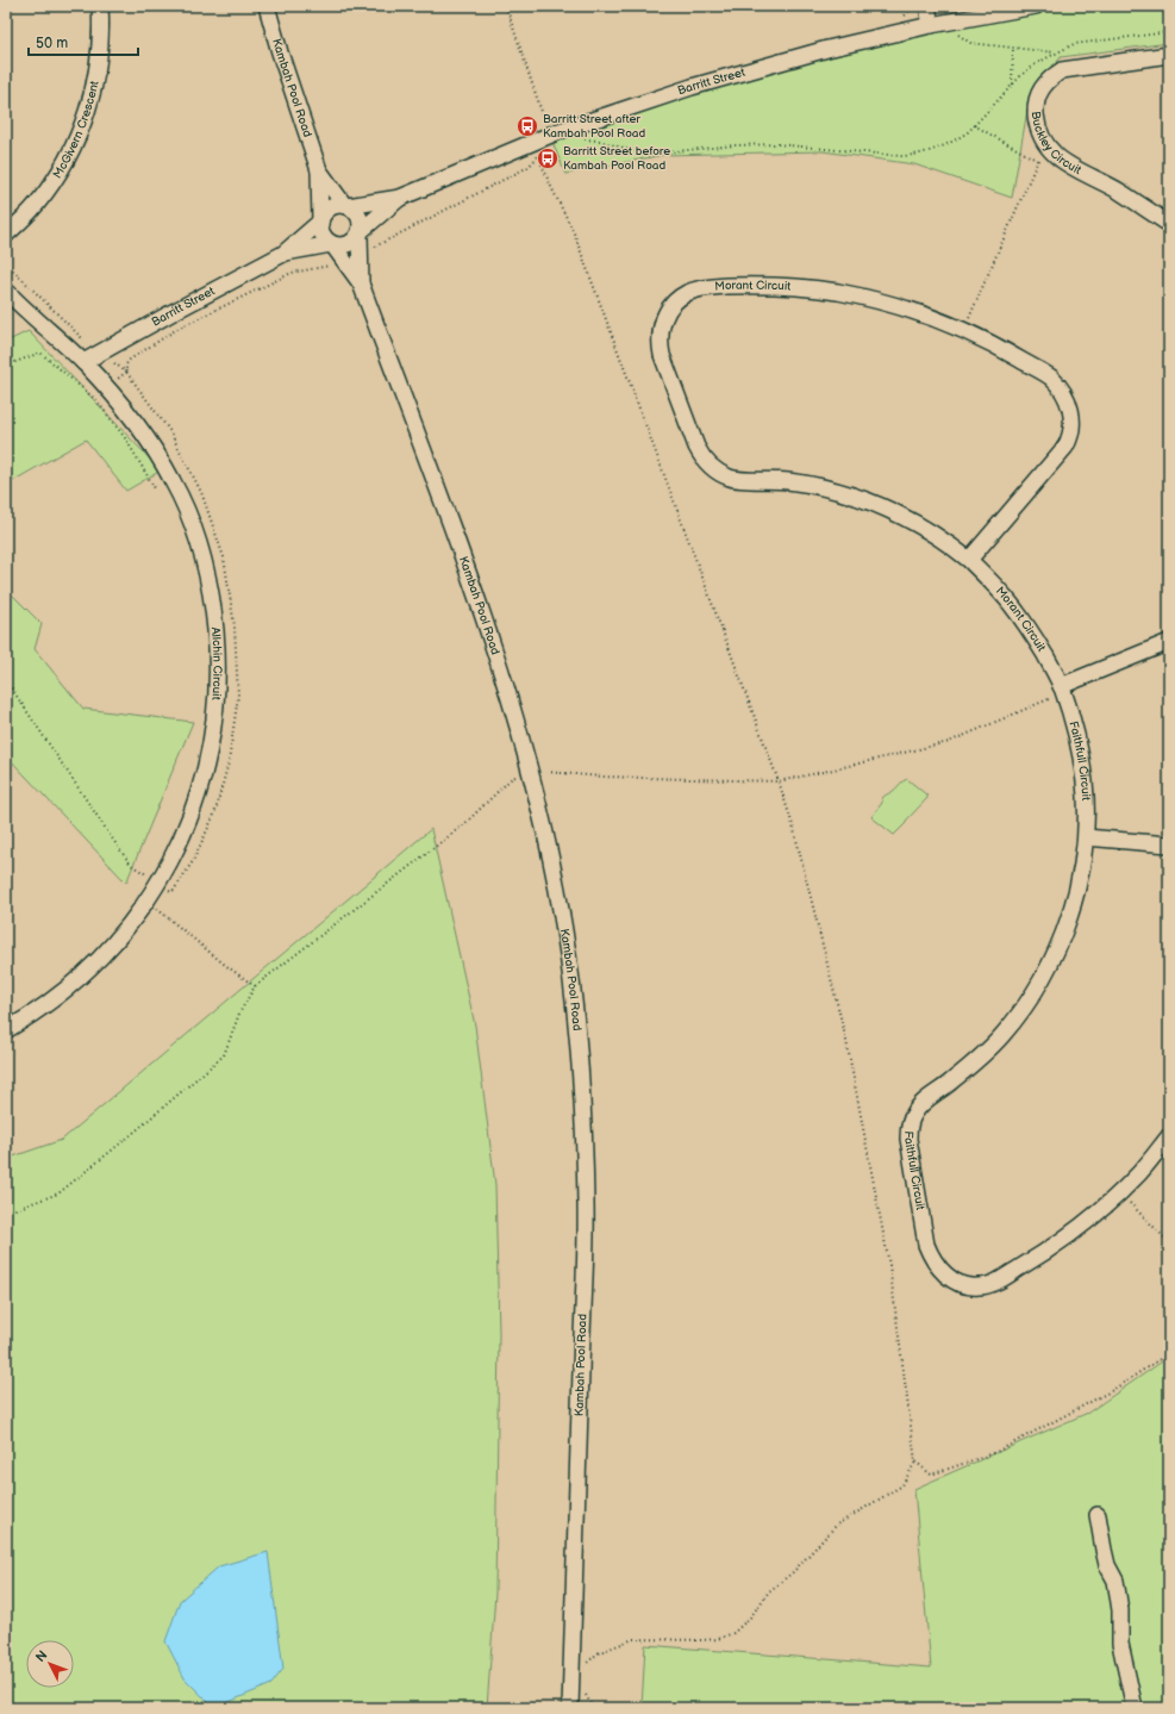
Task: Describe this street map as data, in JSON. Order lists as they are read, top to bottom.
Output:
{
  "streets": {
    "street": [
      "Barritt Street",
      "Kambah Pool Road",
      "McGivern Crescent",
      "Buckley Circuit",
      "Morant Circuit",
      "Allchin Circuit",
      "Faithfull Circuit"
    ]
  },
  "crossings": [
    ["Barritt Street", "Kambah Pool Road"],
    ["Barritt Street", "Allchin Circuit"],
    ["Morant Circuit", "Faithfull Circuit"]
  ],
  "places": {
    "bus stop": ["Barritt Street after Kambah Pool Road", "Barritt Street before Kambah Pool Road"]
  },
  "scale_bar": "50 m",
  "north": "top left"
}
